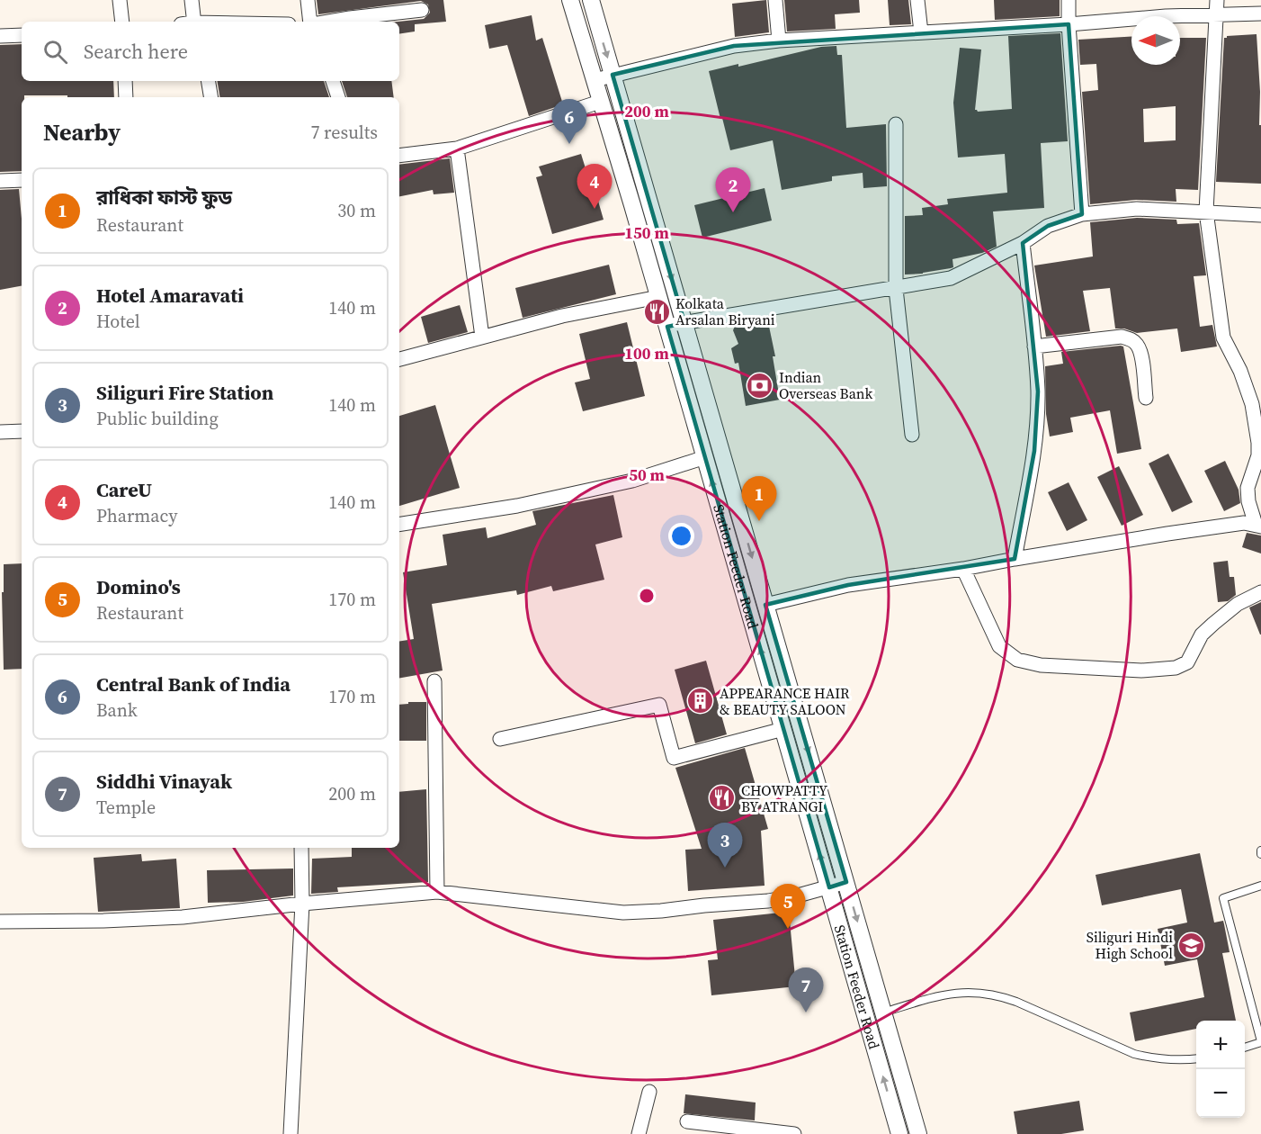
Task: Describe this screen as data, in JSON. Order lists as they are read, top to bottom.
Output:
{
  "streets": {
    "street": ["Station Feeder Road"]
  },
  "places": {
    "restaurant": ["Kolkata Arsalan Biryani", "CHOWPATTY BY ATRANGI"],
    "bank": ["Indian Overseas Bank"],
    "building": ["APPEARANCE HAIR & BEAUTY SALOON"],
    "school or university": ["Siliguri Hindi High School"]
  },
  "north": "left",
  "page": {
    "search": "Search here",
    "heading": ["Nearby", "7 results"],
    "pins": [
      "6",
      "4",
      "2",
      "1",
      "3",
      "5",
      "7"
    ],
    "list": [
      {
        "mark": "1",
        "name": "রাধিকা ফাস্ট ফুড",
        "note": "Restaurant",
        "value": "30 m"
      },
      {
        "mark": "2",
        "name": "Hotel Amaravati",
        "note": "Hotel",
        "value": "140 m"
      },
      {
        "mark": "3",
        "name": "Siliguri Fire Station",
        "note": "Public building",
        "value": "140 m"
      },
      {
        "mark": "4",
        "name": "CareU",
        "note": "Pharmacy",
        "value": "140 m"
      },
      {
        "mark": "5",
        "name": "Domino's",
        "note": "Restaurant",
        "value": "170 m"
      },
      {
        "mark": "6",
        "name": "Central Bank of India",
        "note": "Bank",
        "value": "170 m"
      },
      {
        "mark": "7",
        "name": "Siddhi Vinayak",
        "note": "Temple",
        "value": "200 m"
      }
    ],
    "map_buttons": ["+", "−"]
  },
  "rings": [
    "200 m",
    "150 m",
    "100 m",
    "50 m"
  ]
}
